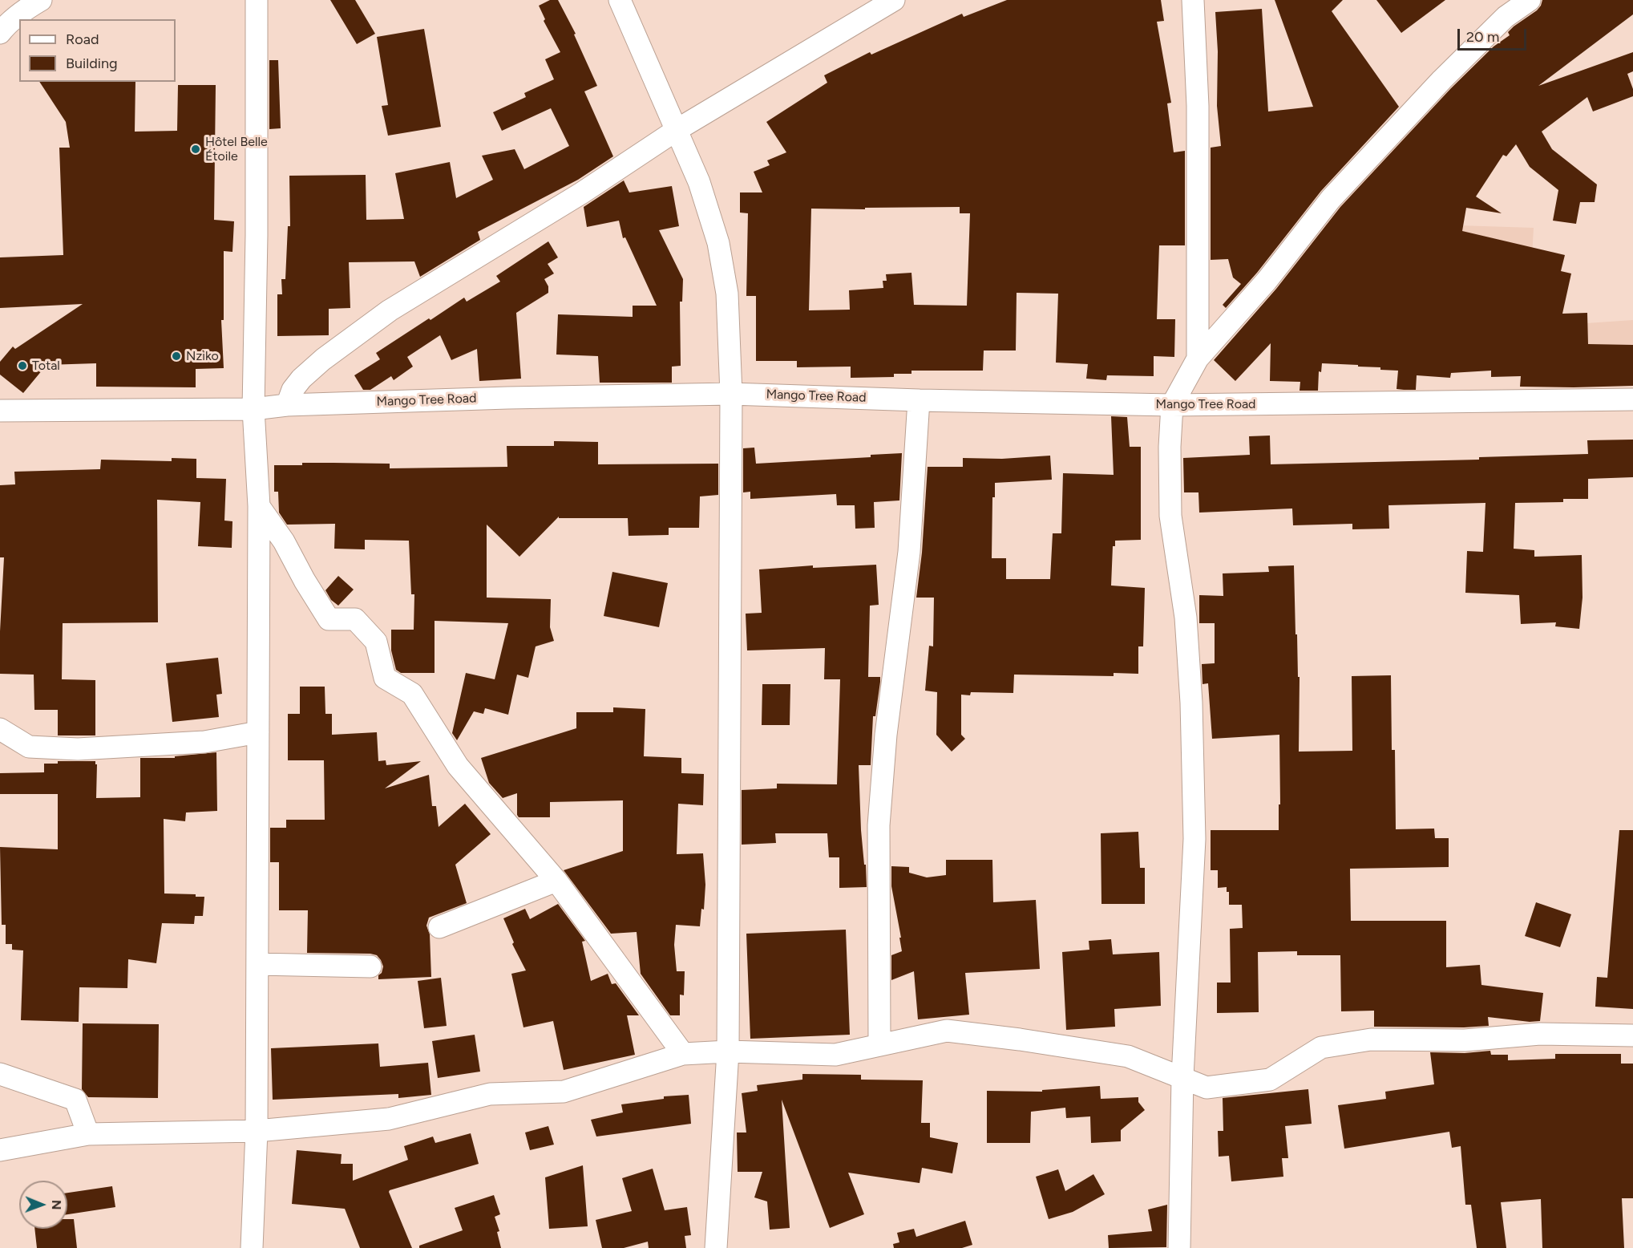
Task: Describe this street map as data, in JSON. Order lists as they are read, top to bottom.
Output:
{
  "streets": {
    "street": ["Mango Tree Road"]
  },
  "places": ["Hôtel Belle Étoile", "Nziko", "Total"],
  "legend": ["Road", "Building"],
  "scale_bar": "20 m",
  "north": "right"
}
